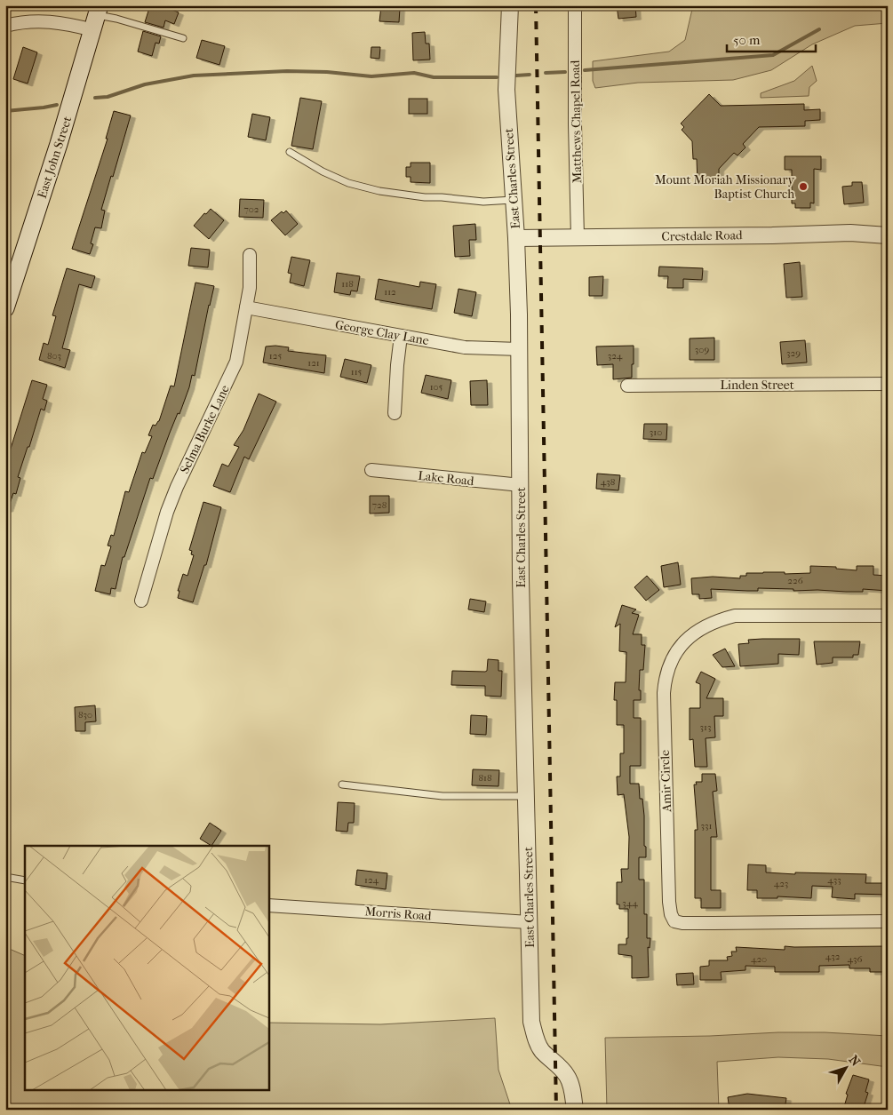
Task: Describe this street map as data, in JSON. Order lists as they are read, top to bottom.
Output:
{
  "streets": {
    "main road": ["East John Street"],
    "street": [
      "Matthews Chapel Road",
      "East Charles Street",
      "Crestdale Road",
      "George Clay Lane",
      "Linden Street",
      "Selma Burke Lane",
      "Lake Road",
      "Amir Circle",
      "Morris Road"
    ]
  },
  "crossings": [
    ["Matthews Chapel Road", "Crestdale Road"],
    ["East Charles Street", "Crestdale Road"],
    ["East Charles Street", "George Clay Lane"],
    ["East Charles Street", "Lake Road"],
    ["East Charles Street", "Morris Road"],
    ["George Clay Lane", "Selma Burke Lane"]
  ],
  "places": ["Mount Moriah Missionary Baptist Church"],
  "house_numbers": [
    "702",
    "118",
    "112",
    "309",
    "329",
    "803",
    "125",
    "324",
    "121",
    "115",
    "105",
    "310",
    "438",
    "728",
    "226",
    "830",
    "313",
    "818",
    "331",
    "124",
    "433",
    "423",
    "344",
    "432",
    "420",
    "436"
  ],
  "scale_bar": "50 m",
  "north": "top right"
}
